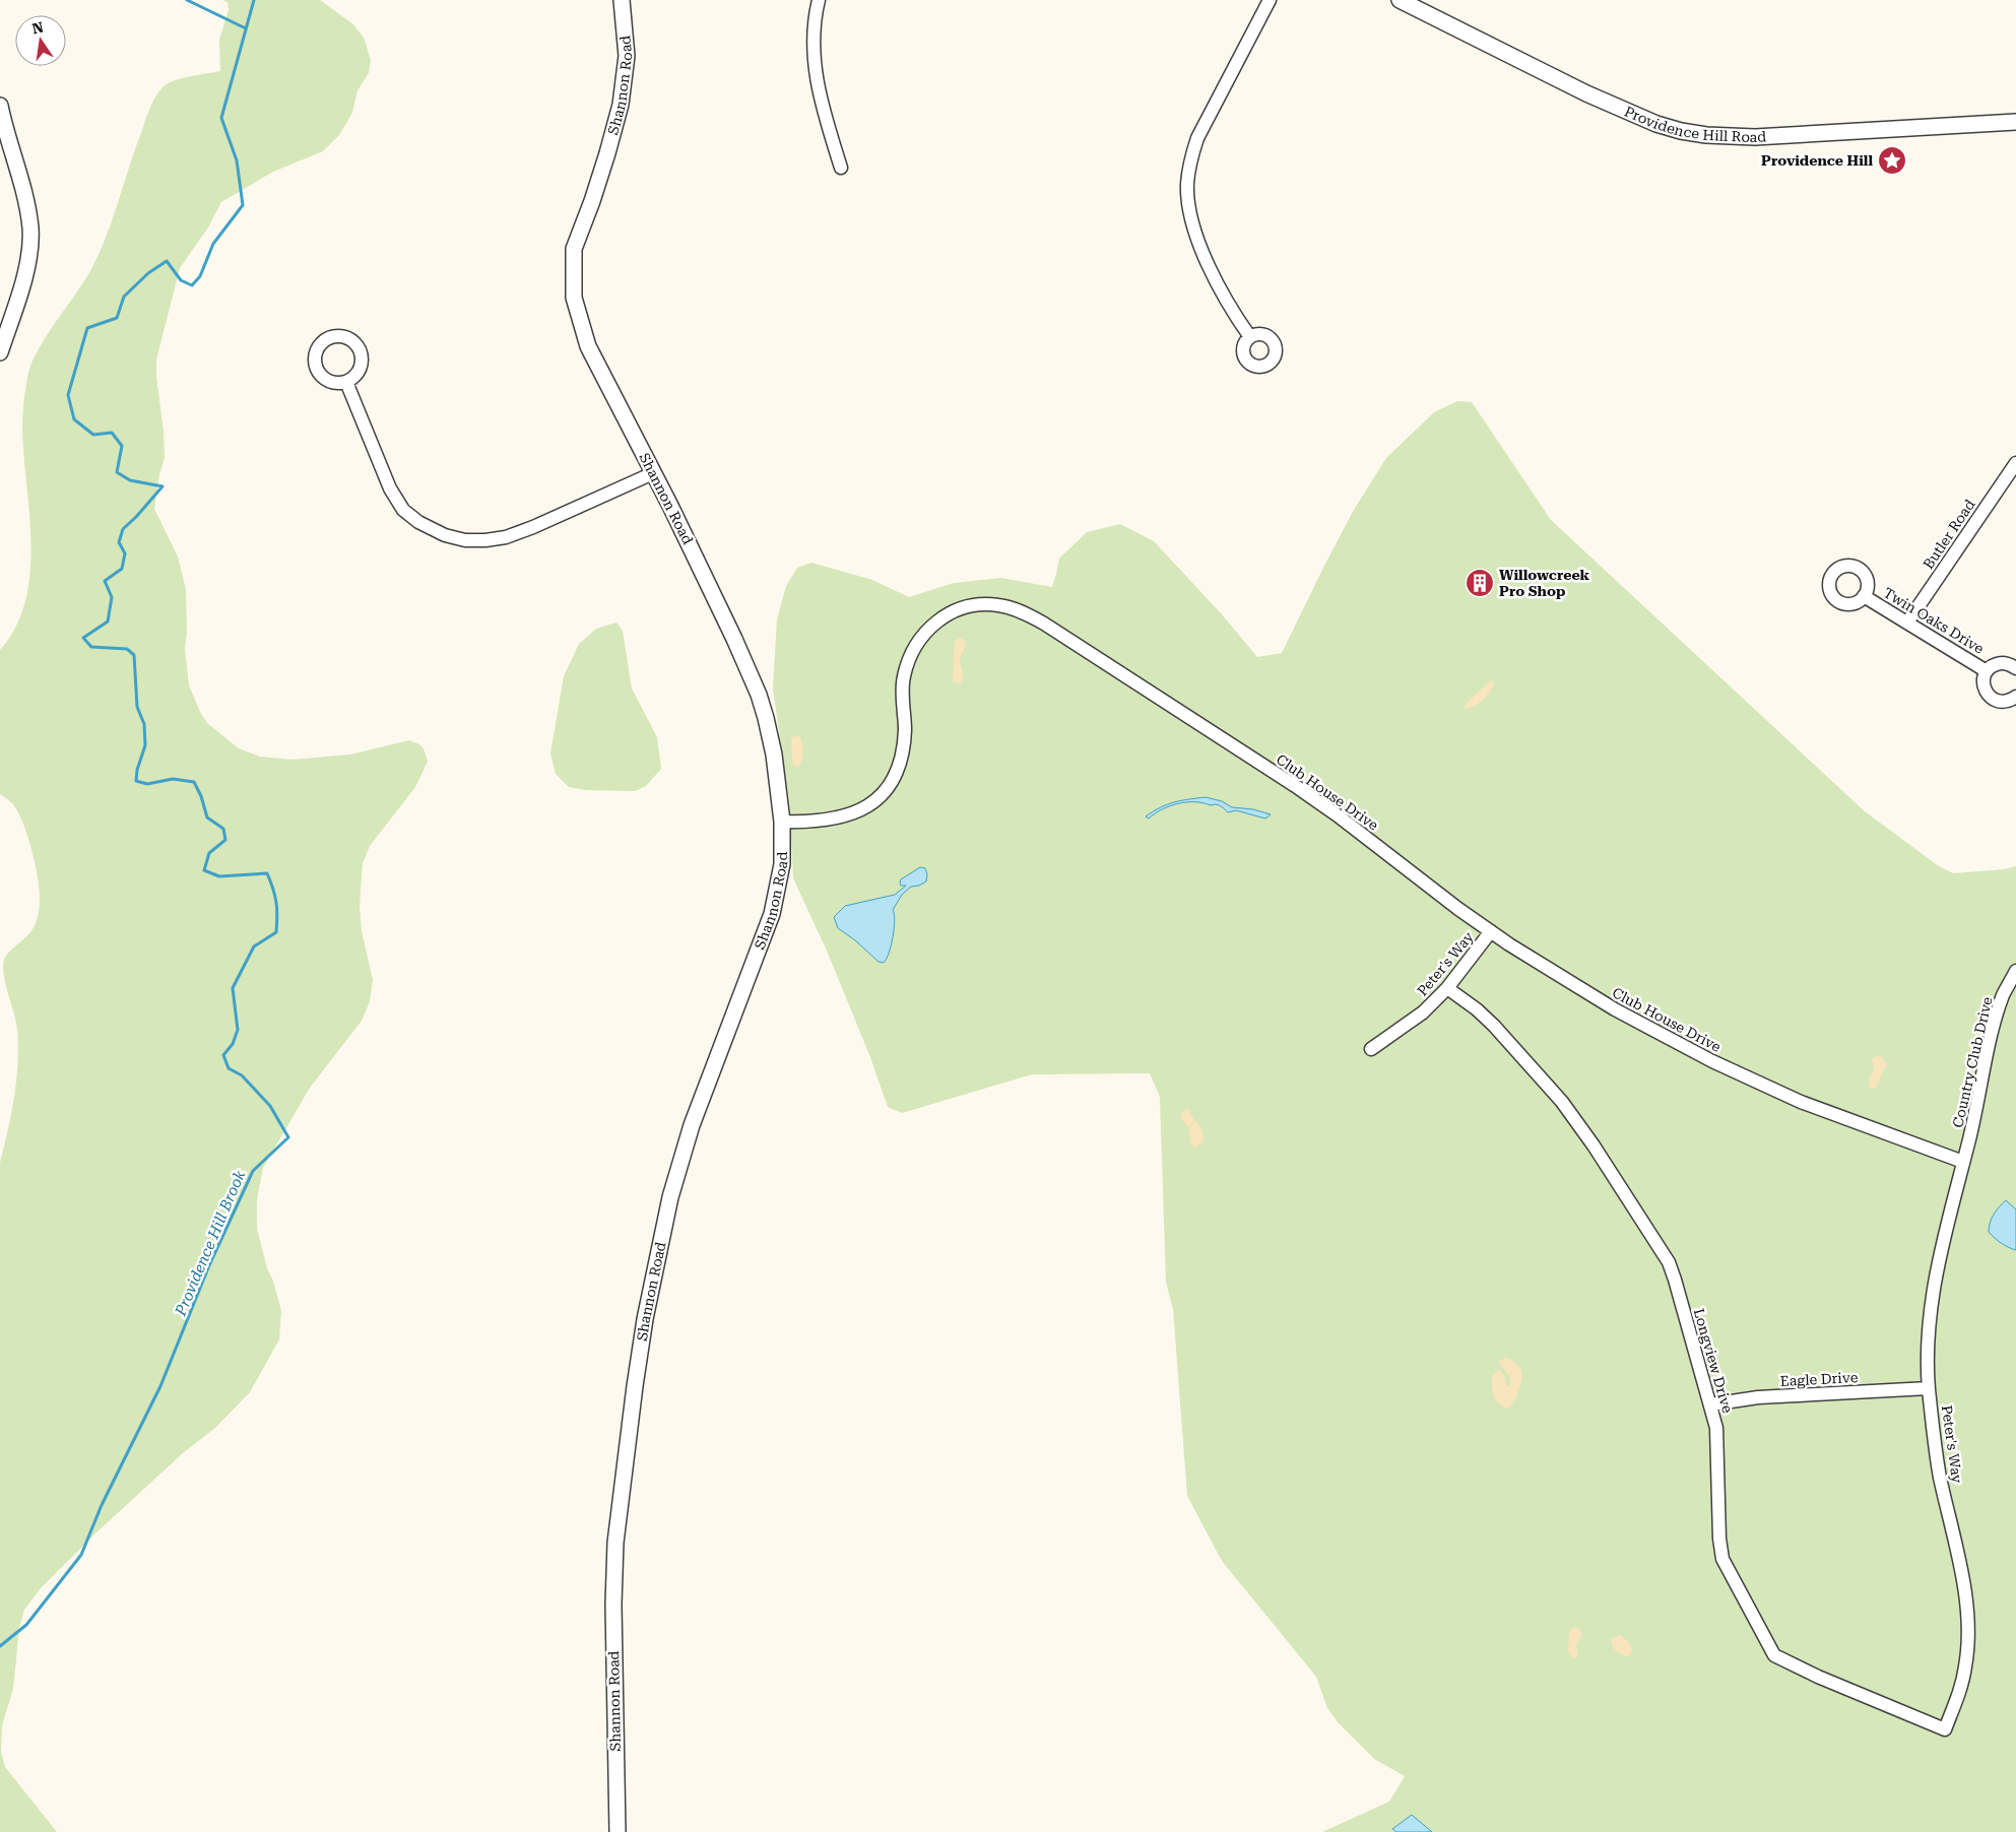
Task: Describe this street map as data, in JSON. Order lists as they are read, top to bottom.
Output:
{
  "streets": {
    "street": [
      "Shannon Road",
      "Providence Hill Road",
      "Butler Road",
      "Twin Oaks Drive",
      "Club House Drive",
      "Peter's Way",
      "Country Club Drive",
      "Longview Drive",
      "Eagle Drive"
    ]
  },
  "crossings": [
    ["Shannon Road", "Club House Drive"],
    ["Butler Road", "Twin Oaks Drive"],
    ["Club House Drive", "Peter's Way"],
    ["Club House Drive", "Country Club Drive"],
    ["Peter's Way", "Country Club Drive"],
    ["Peter's Way", "Longview Drive"],
    ["Peter's Way", "Eagle Drive"],
    ["Longview Drive", "Eagle Drive"]
  ],
  "water": ["Providence Hill Brook"],
  "places": {
    "place": ["Providence Hill"],
    "building": ["Willowcreek Pro Shop"]
  },
  "north": "top"
}
